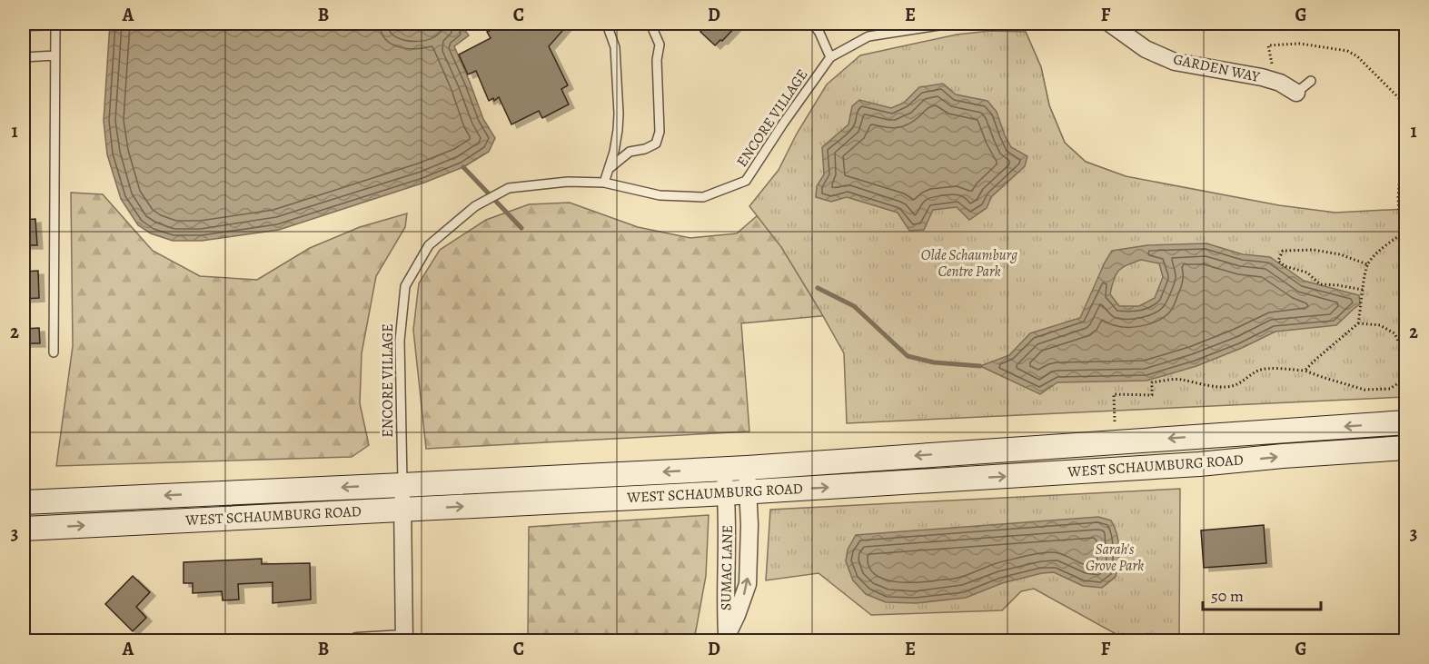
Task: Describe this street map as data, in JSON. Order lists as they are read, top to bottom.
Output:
{
  "streets": {
    "main road": ["WEST SCHAUMBURG ROAD"],
    "street": ["GARDEN WAY", "SUMAC LANE"],
    "lane": ["ENCORE VILLAGE"]
  },
  "crossings": [
    ["ENCORE VILLAGE", "WEST SCHAUMBURG ROAD"],
    ["WEST SCHAUMBURG ROAD", "SUMAC LANE"]
  ],
  "parks": ["Olde Schaumburg Centre Park", "Sarah's Grove Park"],
  "scale_bar": "50 m",
  "grid": {
    "columns": [
      "A",
      "B",
      "C",
      "D",
      "E",
      "F",
      "G"
    ],
    "rows": ["1", "2", "3"]
  }
}
